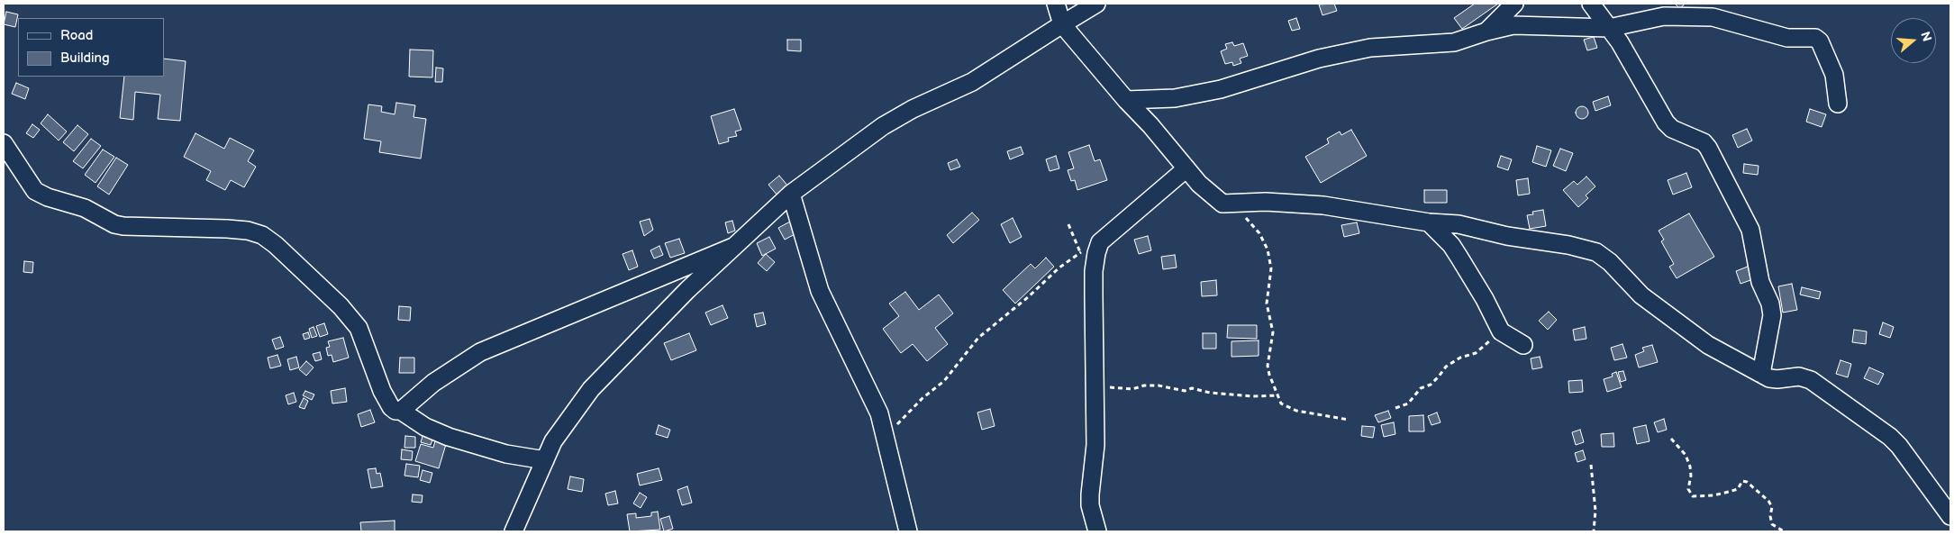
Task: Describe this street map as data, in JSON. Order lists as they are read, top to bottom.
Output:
{
  "legend": ["Road", "Building"],
  "north": "right"
}
